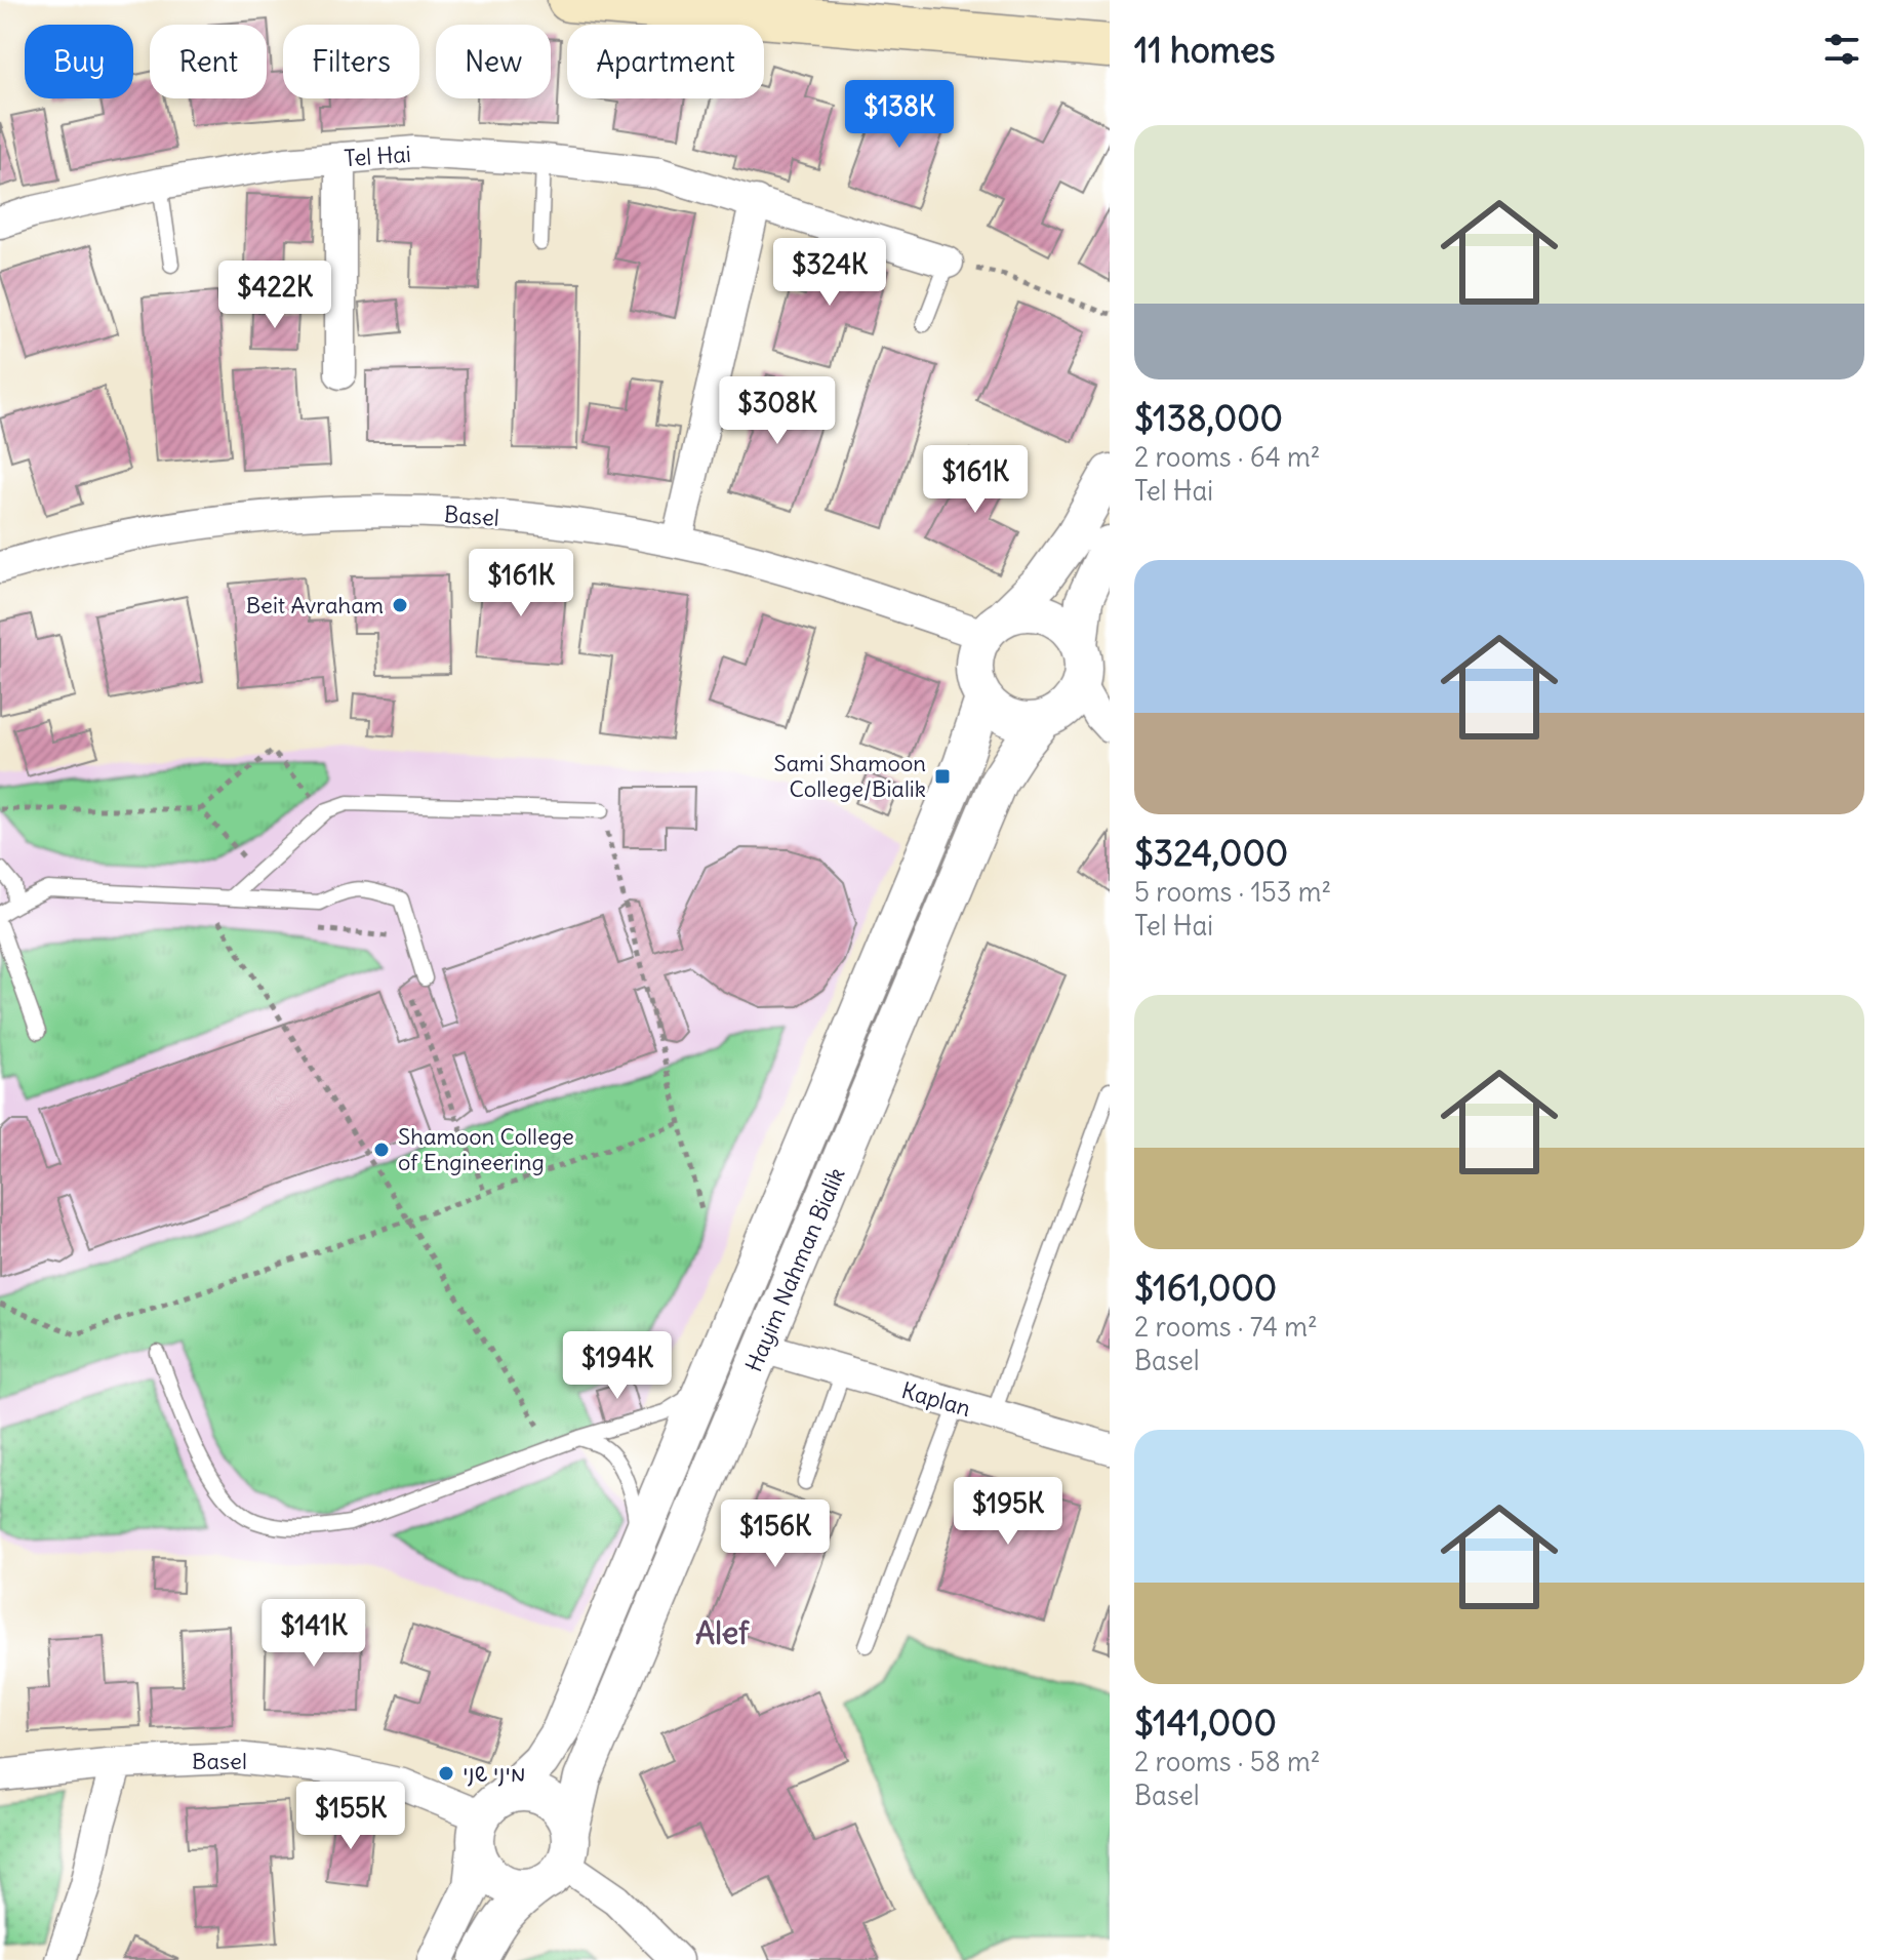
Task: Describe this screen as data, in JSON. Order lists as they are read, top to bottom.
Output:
{
  "streets": {
    "street": [
      "Tel Hai",
      "Basel",
      "Hayim Nahman Bialik",
      "Kaplan"
    ]
  },
  "crossings": [
    ["Basel", "Hayim Nahman Bialik"],
    ["Hayim Nahman Bialik", "Kaplan"]
  ],
  "districts": ["Alef"],
  "places": {
    "other": ["Beit Avraham", "Shamoon College of Engineering", "מיני שני"],
    "transit": ["Sami Shamoon College/Bialik"]
  },
  "page": {
    "heading": "11 homes",
    "chip": [
      "Buy",
      "Rent",
      "Filters",
      "New",
      "Apartment"
    ],
    "price": [
      "$138K",
      "$324K",
      "$422K",
      "$308K",
      "$161K",
      "$161K",
      "$194K",
      "$195K",
      "$156K",
      "$141K",
      "$155K"
    ],
    "list": [
      {
        "name": "$138,000",
        "note": "2 rooms · 64 m² · Tel Hai"
      },
      {
        "name": "$324,000",
        "note": "5 rooms · 153 m² · Tel Hai"
      },
      {
        "name": "$161,000",
        "note": "2 rooms · 74 m² · Basel"
      },
      {
        "name": "$141,000",
        "note": "2 rooms · 58 m² · Basel"
      }
    ]
  }
}
